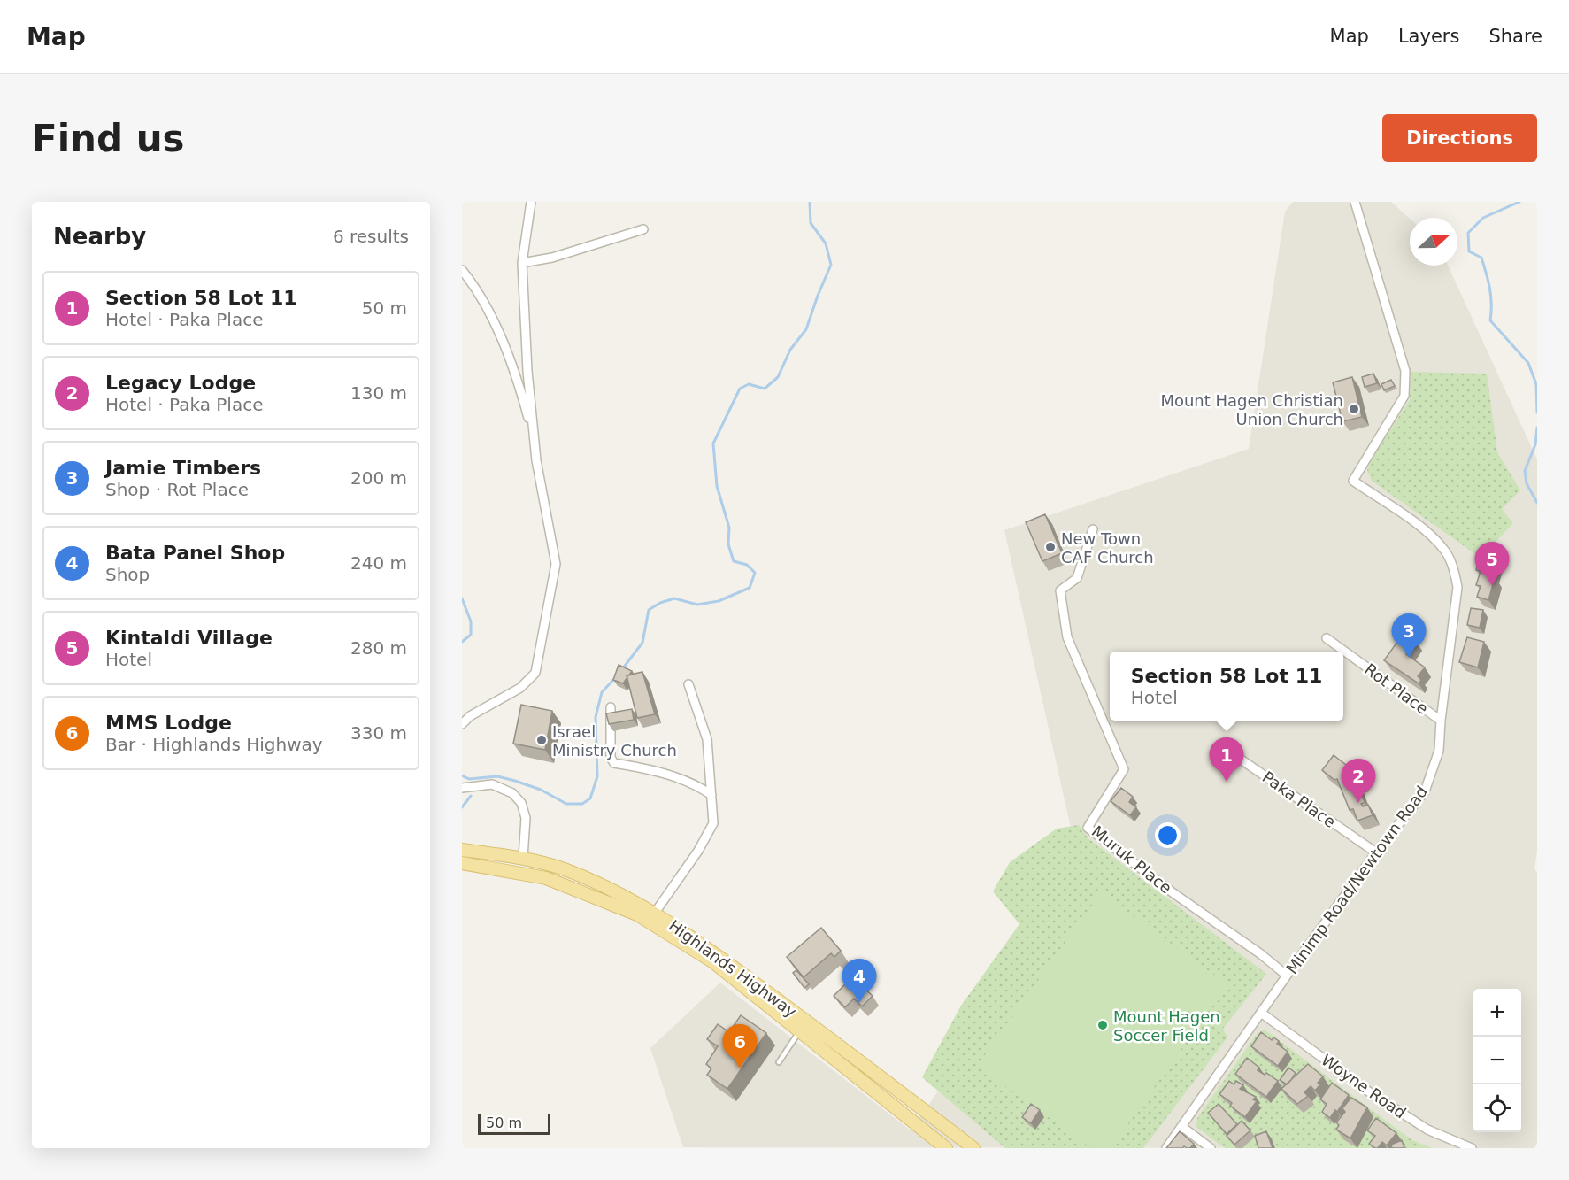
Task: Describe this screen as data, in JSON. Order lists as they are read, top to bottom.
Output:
{
  "streets": {
    "main road": ["Highlands Highway"],
    "street": [
      "Rot Place",
      "Paka Place",
      "Muruk Place",
      "Minimp Road/Newtown Road",
      "Woyne Road"
    ]
  },
  "crossings": [
    ["Rot Place", "Minimp Road/Newtown Road"],
    ["Paka Place", "Minimp Road/Newtown Road"],
    ["Muruk Place", "Minimp Road/Newtown Road"],
    ["Minimp Road/Newtown Road", "Woyne Road"]
  ],
  "places": [
    "Mount Hagen Christian Union Church",
    "New Town CAF Church",
    "Israel Ministry Church",
    "Mount Hagen Soccer Field"
  ],
  "scale_bar": "50 m",
  "north": "right",
  "page": {
    "header": "Map",
    "nav": ["Map", "Layers", "Share"],
    "buttons": "Directions",
    "title": "Find us",
    "heading": ["Nearby", "6 results"],
    "list": [
      {
        "mark": "1",
        "name": "Section 58 Lot 11",
        "note": "Hotel · Paka Place",
        "value": "50 m"
      },
      {
        "mark": "2",
        "name": "Legacy Lodge",
        "note": "Hotel · Paka Place",
        "value": "130 m"
      },
      {
        "mark": "3",
        "name": "Jamie Timbers",
        "note": "Shop · Rot Place",
        "value": "200 m"
      },
      {
        "mark": "4",
        "name": "Bata Panel Shop",
        "note": "Shop",
        "value": "240 m"
      },
      {
        "mark": "5",
        "name": "Kintaldi Village",
        "note": "Hotel",
        "value": "280 m"
      },
      {
        "mark": "6",
        "name": "MMS Lodge",
        "note": "Bar · Highlands Highway",
        "value": "330 m"
      }
    ],
    "pins": [
      "5",
      "3",
      "1",
      "2",
      "4",
      "6"
    ],
    "popup": ["Section 58 Lot 11", "Hotel"],
    "map_buttons": ["+", "−"],
    "scale": "50 m"
  }
}
